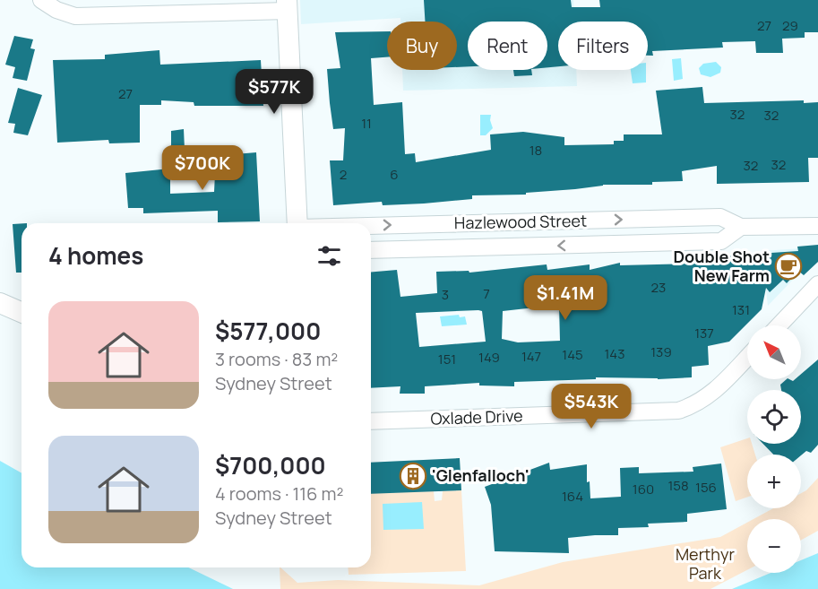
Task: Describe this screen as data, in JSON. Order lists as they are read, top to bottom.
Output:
{
  "streets": {
    "street": ["Hazlewood Street", "Oxlade Drive"]
  },
  "parks": ["Merthyr Park"],
  "places": {
    "cafe": ["Double Shot New Farm"],
    "building": ["'Glenfalloch'"]
  },
  "house_numbers": [
    "27",
    "29",
    "27",
    "32",
    "32",
    "11",
    "18",
    "32",
    "32",
    "2",
    "6",
    "23",
    "7",
    "3",
    "131",
    "137",
    "139",
    "143",
    "145",
    "147",
    "149",
    "151",
    "158",
    "156",
    "160",
    "164"
  ],
  "north": "top left",
  "page": {
    "chip": ["Buy", "Rent", "Filters"],
    "price": [
      "$577K",
      "$700K",
      "$1.41M",
      "$543K"
    ],
    "heading": "4 homes",
    "list": [
      {
        "name": "$577,000",
        "note": "3 rooms · 83 m² · Sydney Street"
      },
      {
        "name": "$700,000",
        "note": "4 rooms · 116 m² · Sydney Street"
      }
    ],
    "map_buttons": ["+", "−"]
  }
}
